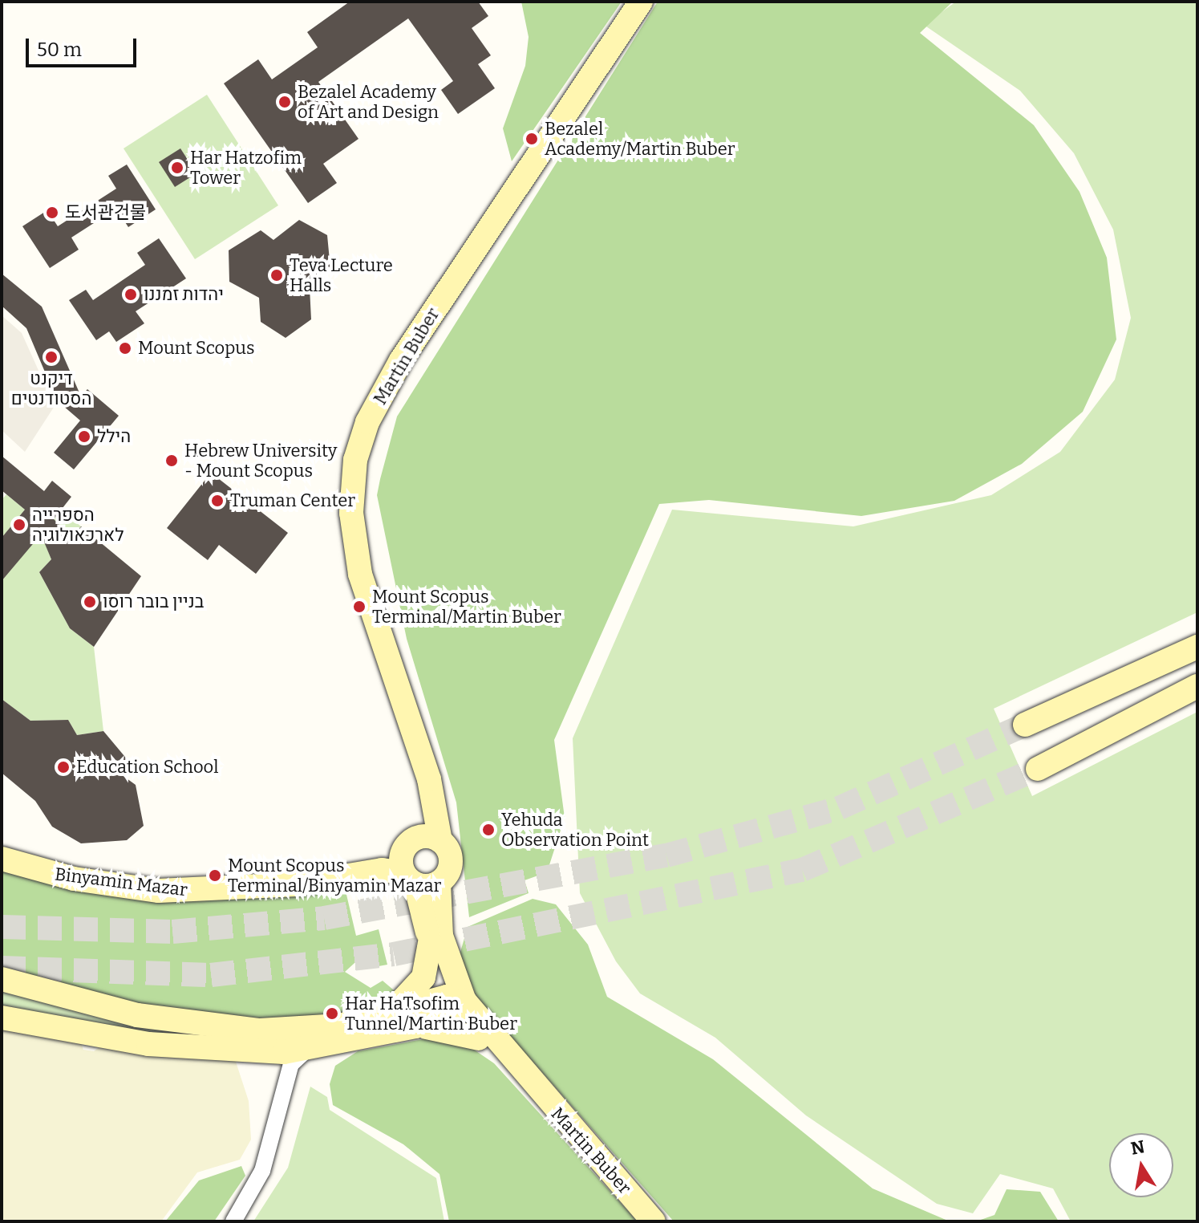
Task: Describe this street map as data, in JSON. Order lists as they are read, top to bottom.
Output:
{
  "streets": {
    "street": ["Martin Buber", "Binyamin Mazar"]
  },
  "crossings": [
    ["Martin Buber", "Binyamin Mazar"]
  ],
  "places": [
    "Bezalel Academy of Art and Design",
    "Bezalel Academy/Martin Buber",
    "Har Hatzofim Tower",
    "도서관건물",
    "Teva Lecture Halls",
    "יהדות זמננו",
    "Mount Scopus",
    "דיקנט הסטודנטים",
    "הילל",
    "Hebrew University - Mount Scopus",
    "Truman Center",
    "הספרייה לארכאולוגיה",
    "בניין בובר רוסו",
    "Mount Scopus Terminal/Martin Buber",
    "Education School",
    "Yehuda Observation Point",
    "Mount Scopus Terminal/Binyamin Mazar",
    "Har HaTsofim Tunnel/Martin Buber"
  ],
  "scale_bar": "50 m",
  "north": "top"
}
